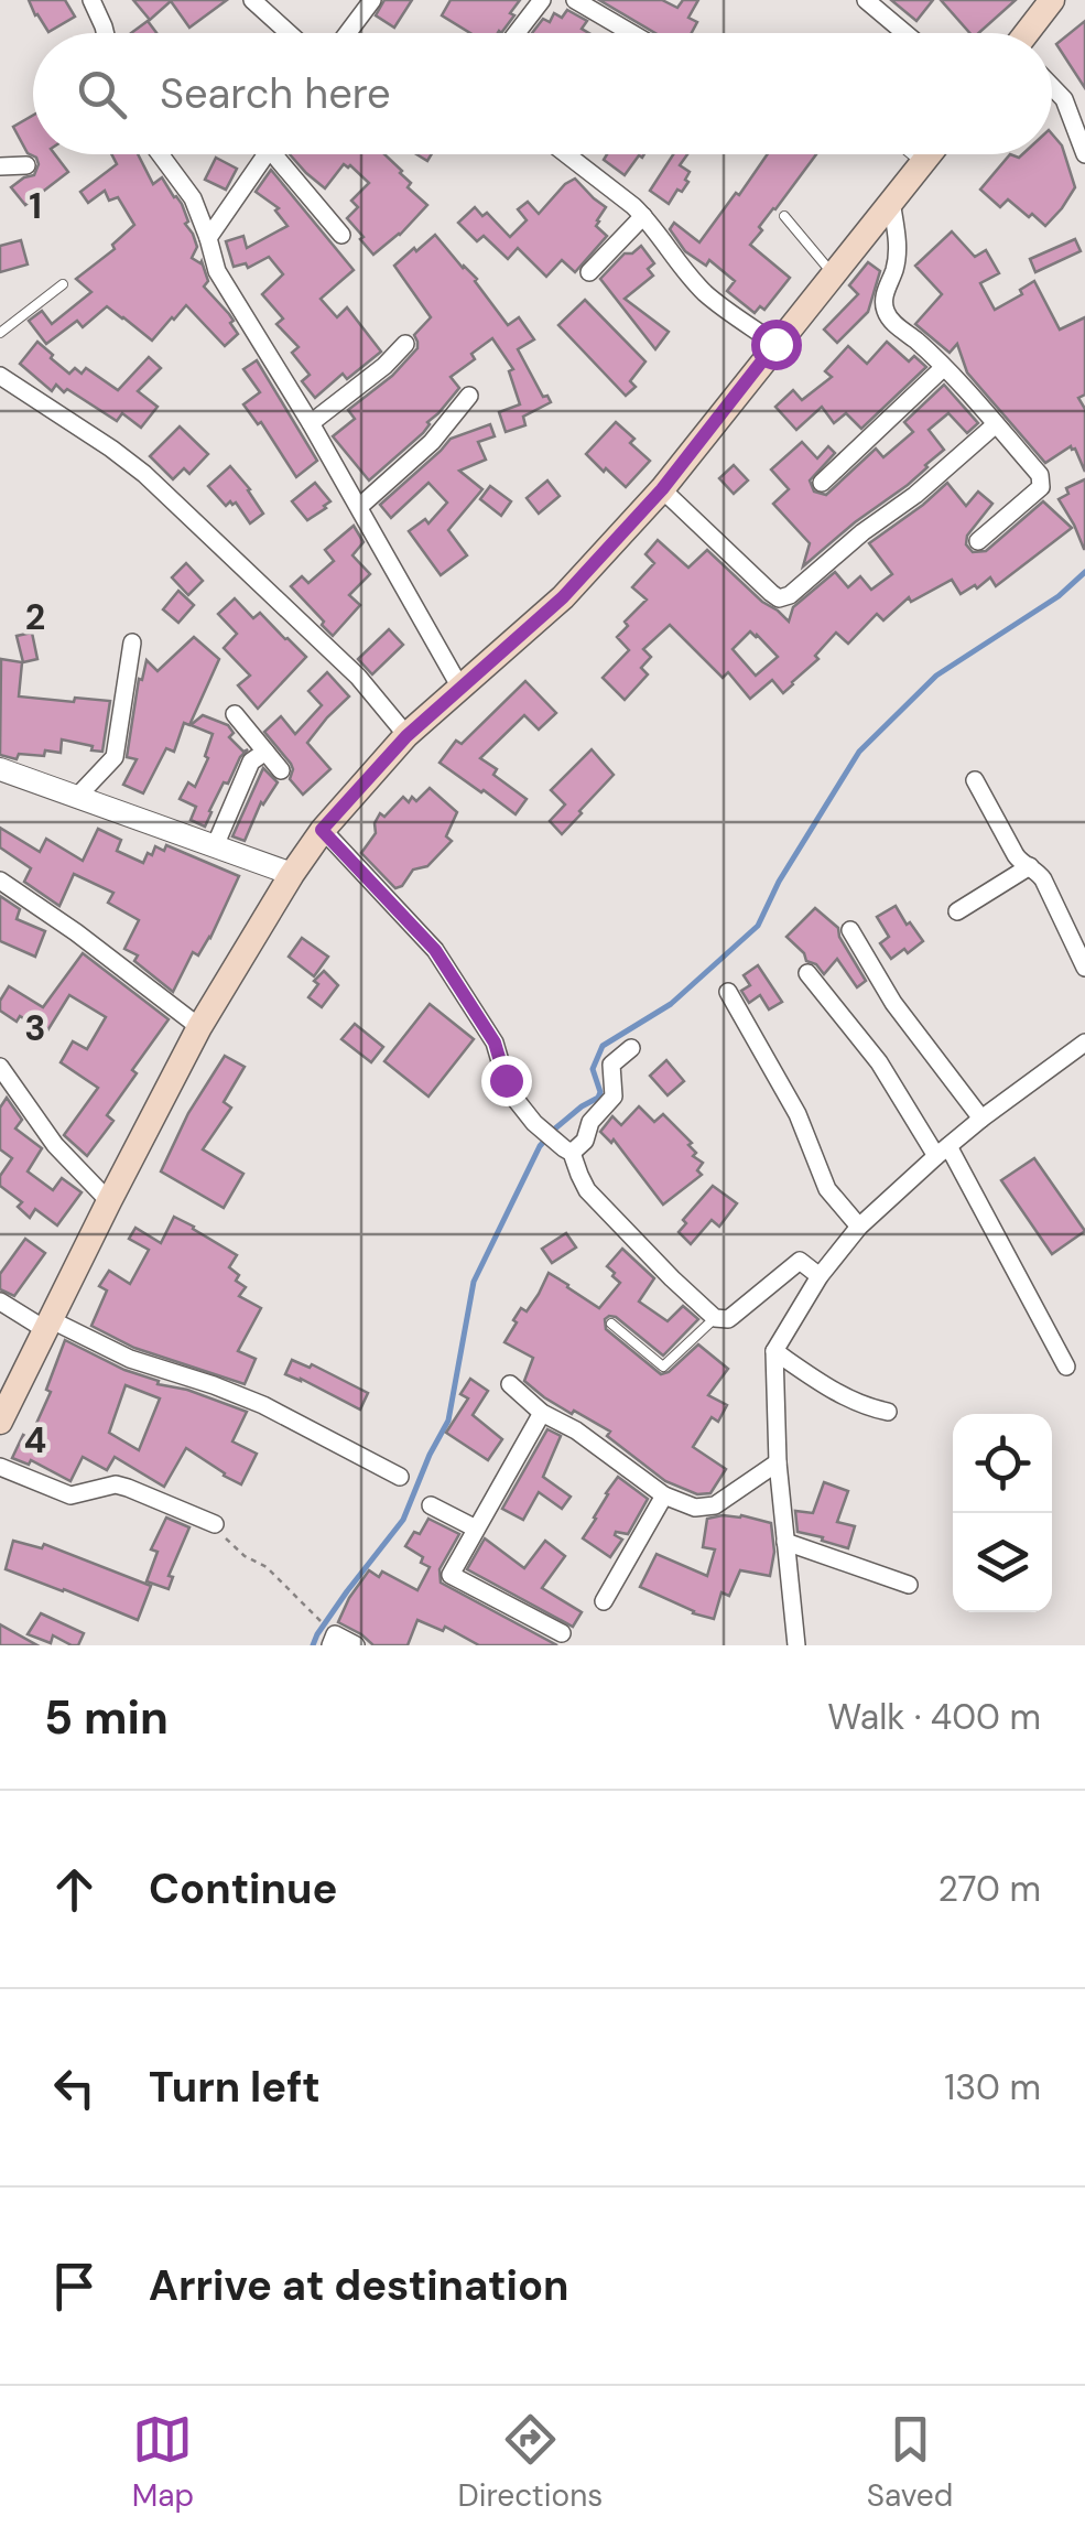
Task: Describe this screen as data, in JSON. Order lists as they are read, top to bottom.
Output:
{
  "page": {
    "search": "Search here",
    "heading": ["5 min", "Walk · 400 m"],
    "list": [
      ["Continue", "270 m"],
      ["Turn left", "130 m"],
      "Arrive at destination"
    ],
    "nav": ["Map", "Directions", "Saved"]
  },
  "grid": {
    "rows": [
      "1",
      "2",
      "3",
      "4"
    ]
  }
}
